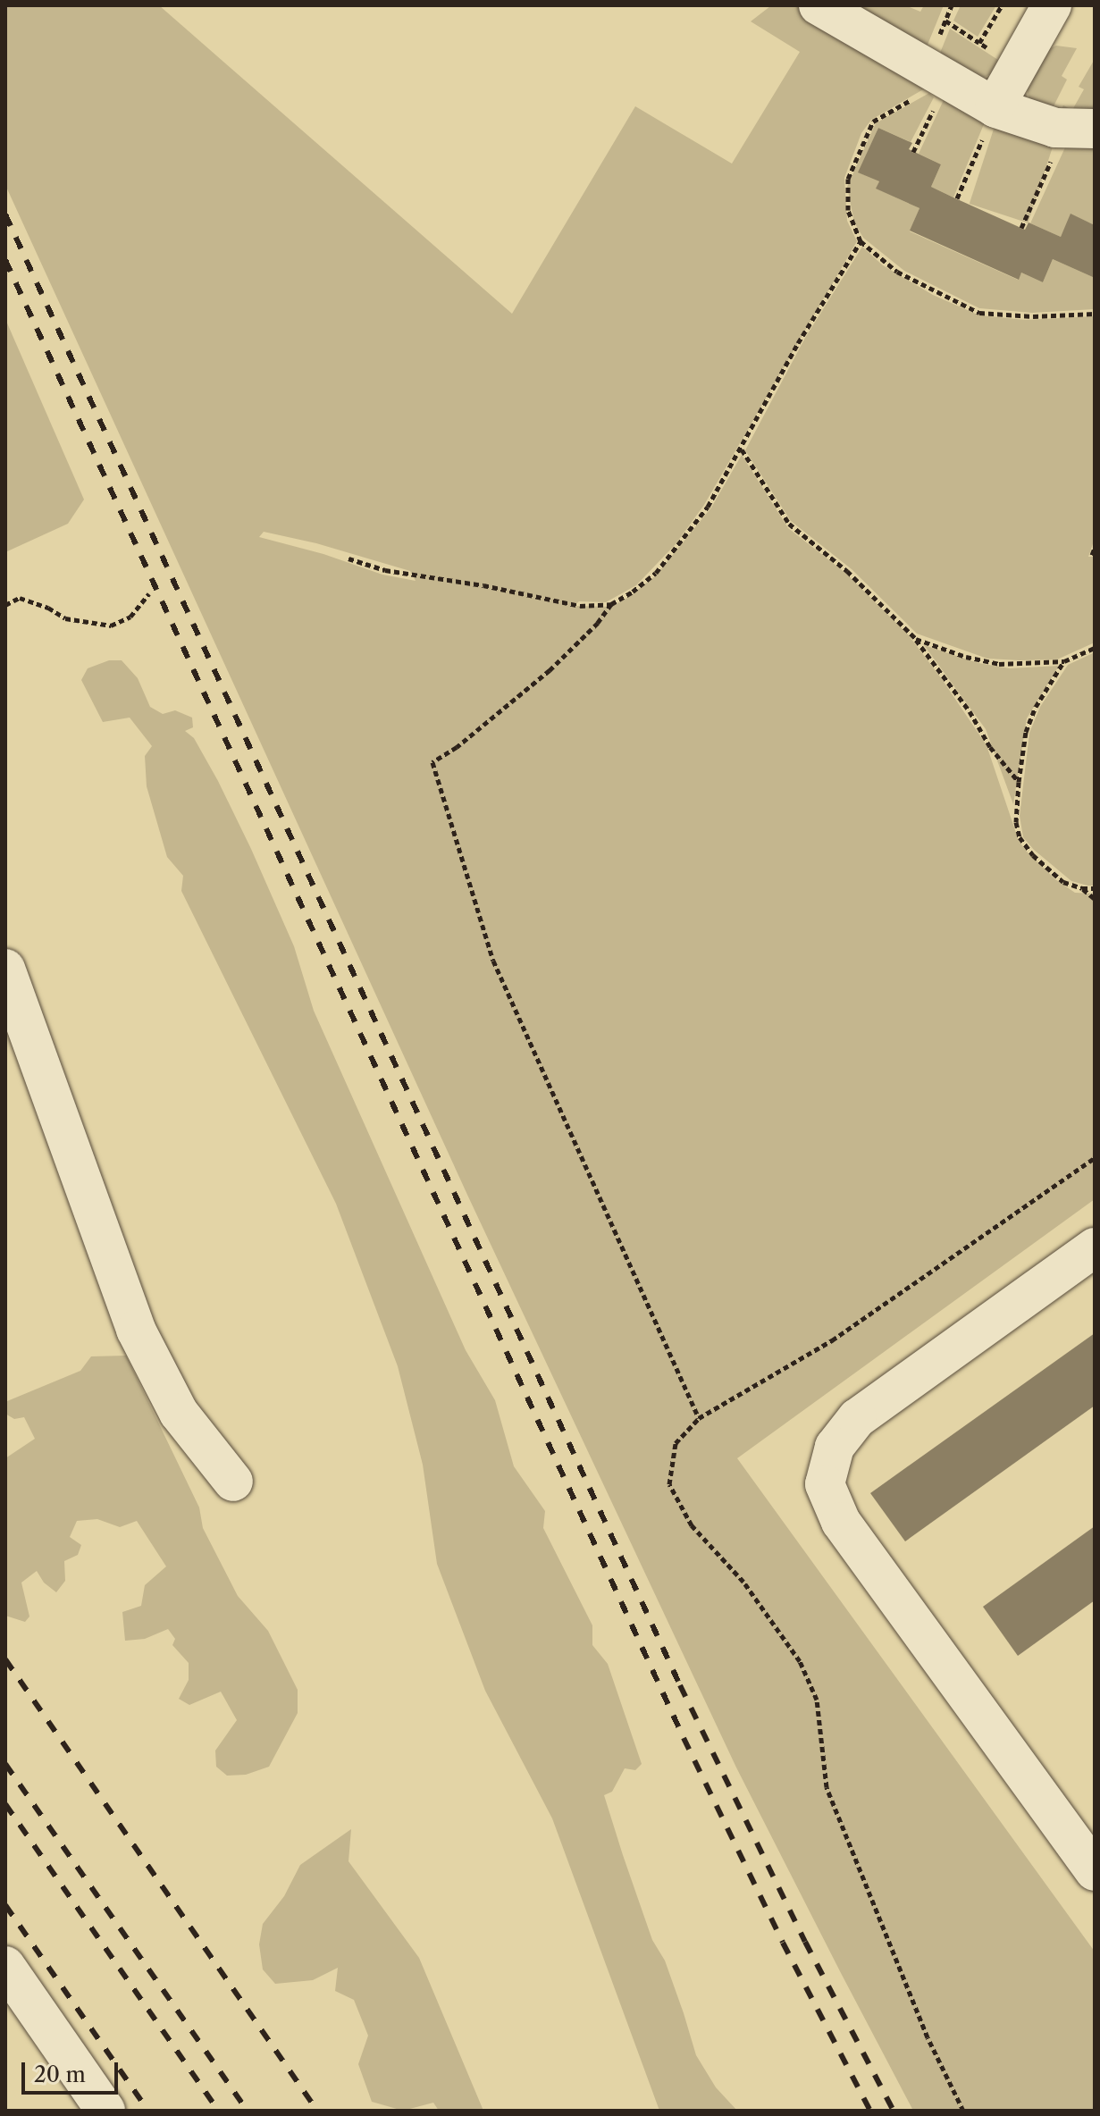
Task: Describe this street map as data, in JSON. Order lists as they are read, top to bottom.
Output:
{
  "scale_bar": "20 m"
}
